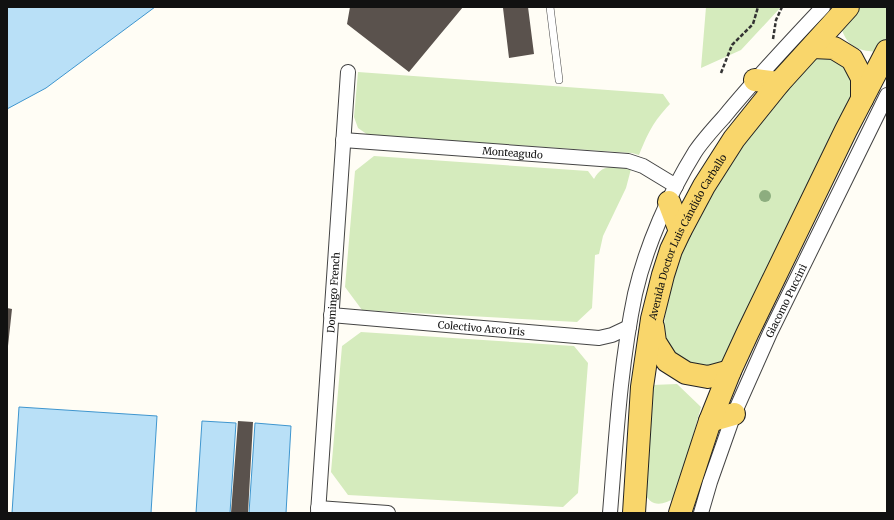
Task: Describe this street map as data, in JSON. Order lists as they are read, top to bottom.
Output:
{
  "streets": {
    "main road": ["Avenida Doctor Luis Cándido Carballo"],
    "street": [
      "Monteagudo",
      "Domingo French",
      "Giacomo Puccini",
      "Colectivo Arco Iris"
    ]
  },
  "crossings": [
    ["Monteagudo", "Domingo French"],
    ["Domingo French", "Colectivo Arco Iris"]
  ]
}
